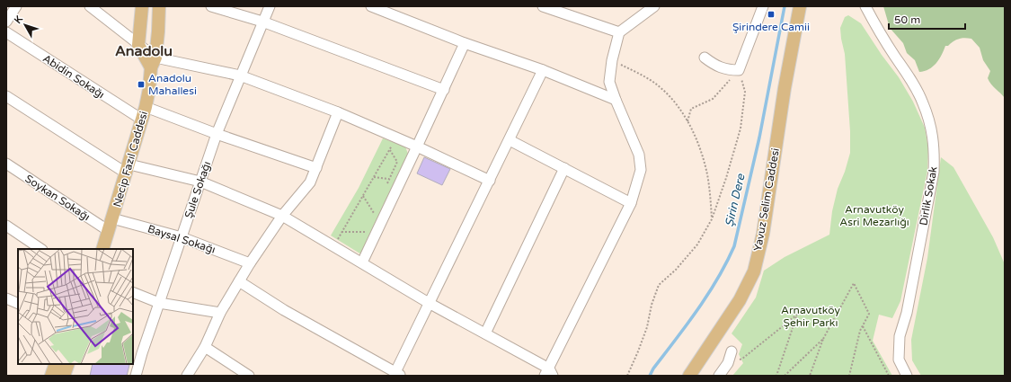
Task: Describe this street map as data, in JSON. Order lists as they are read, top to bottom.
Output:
{
  "streets": {
    "main road": ["Necip Fazıl Caddesi", "Yavuz Selim Caddesi"],
    "street": [
      "Abidin Sokağı",
      "Şule Sokağı",
      "Dirlik Sokak",
      "Soykan Sokağı",
      "Baysal Sokağı"
    ]
  },
  "crossings": [
    ["Abidin Sokağı", "Necip Fazıl Caddesi"],
    ["Abidin Sokağı", "Şule Sokağı"],
    ["Necip Fazıl Caddesi", "Soykan Sokağı"],
    ["Necip Fazıl Caddesi", "Baysal Sokağı"],
    ["Şule Sokağı", "Baysal Sokağı"]
  ],
  "districts": ["Anadolu"],
  "water": ["Şirin Dere"],
  "parks": ["Arnavutköy Asri Mezarlığı", "Arnavutköy Şehir Parkı"],
  "places": {
    "transit": ["Şirindere Camii", "Anadolu Mahallesi"]
  },
  "scale_bar": "50 m",
  "north": "top left"
}
